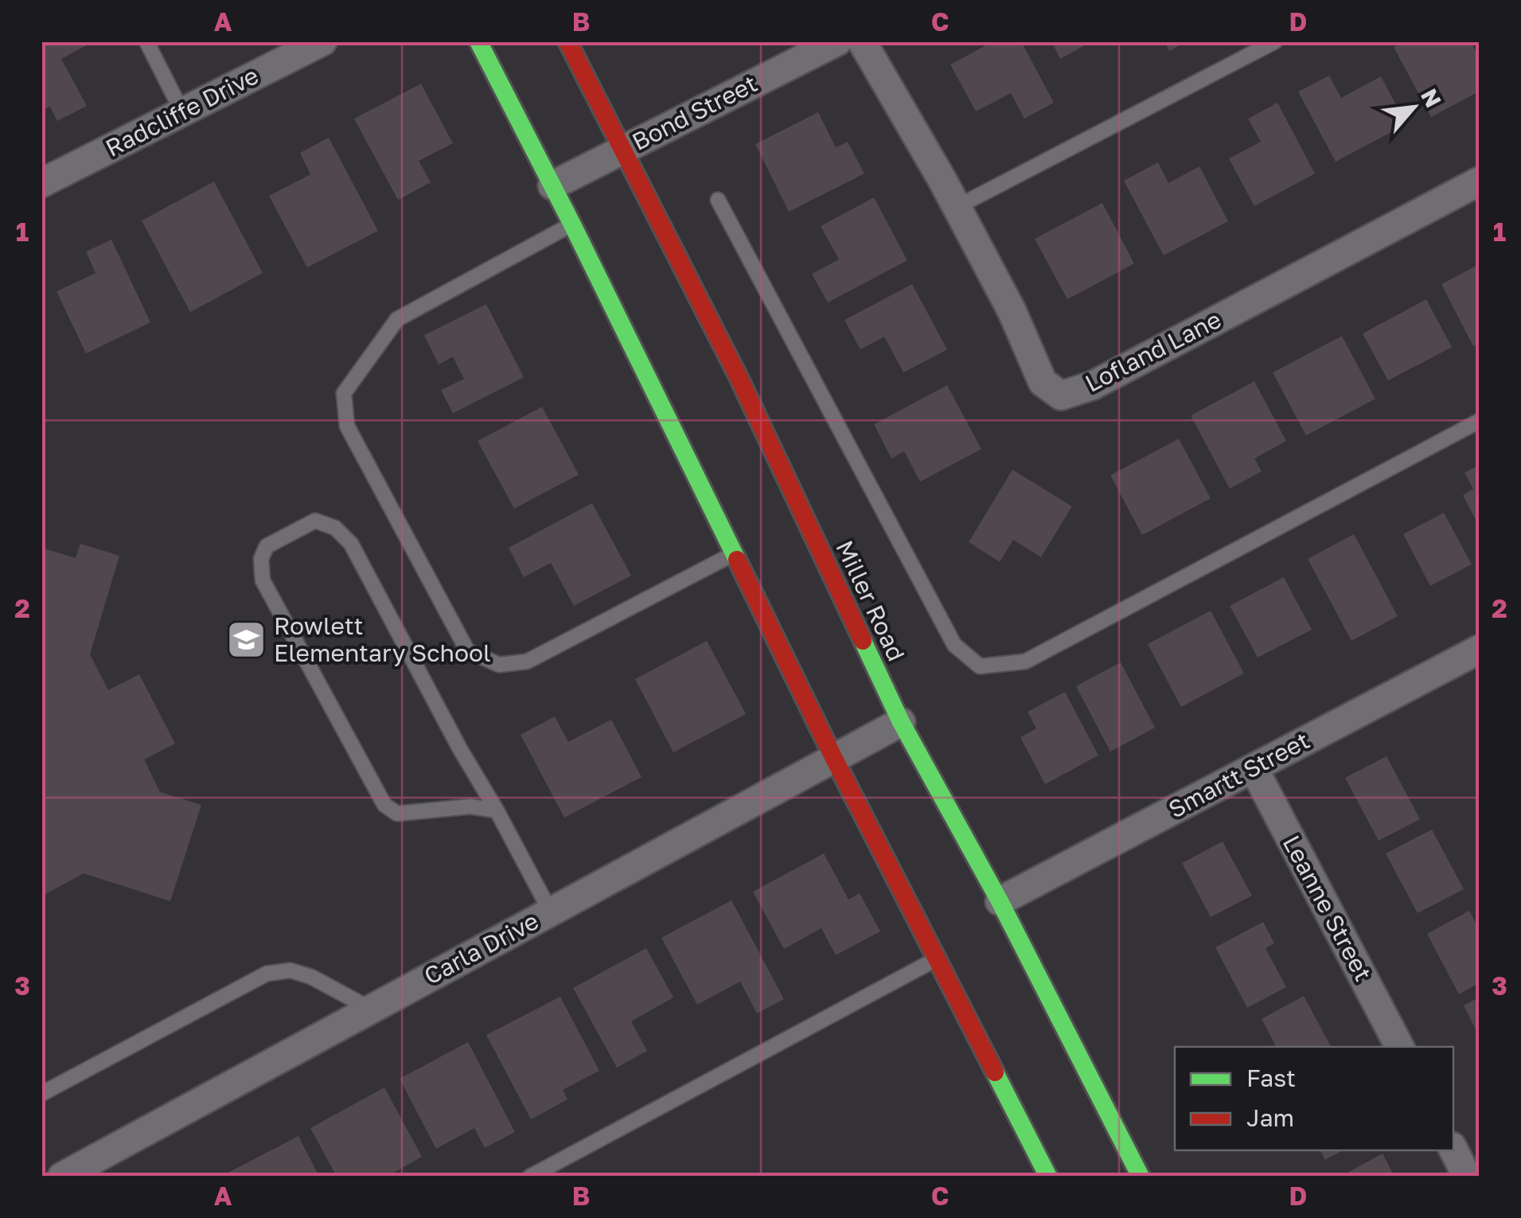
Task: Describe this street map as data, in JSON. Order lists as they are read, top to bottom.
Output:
{
  "streets": {
    "main road": ["Miller Road"],
    "street": [
      "Radcliffe Drive",
      "Bond Street",
      "Lofland Lane",
      "Smartt Street",
      "Leanne Street",
      "Carla Drive"
    ]
  },
  "crossings": [
    ["Bond Street", "Miller Road"],
    ["Miller Road", "Smartt Street"],
    ["Miller Road", "Carla Drive"],
    ["Smartt Street", "Leanne Street"]
  ],
  "places": {
    "school or university": ["Rowlett Elementary School"]
  },
  "legend": ["Fast", "Jam"],
  "north": "top right",
  "grid": {
    "columns": [
      "A",
      "B",
      "C",
      "D"
    ],
    "rows": ["1", "2", "3"]
  }
}
